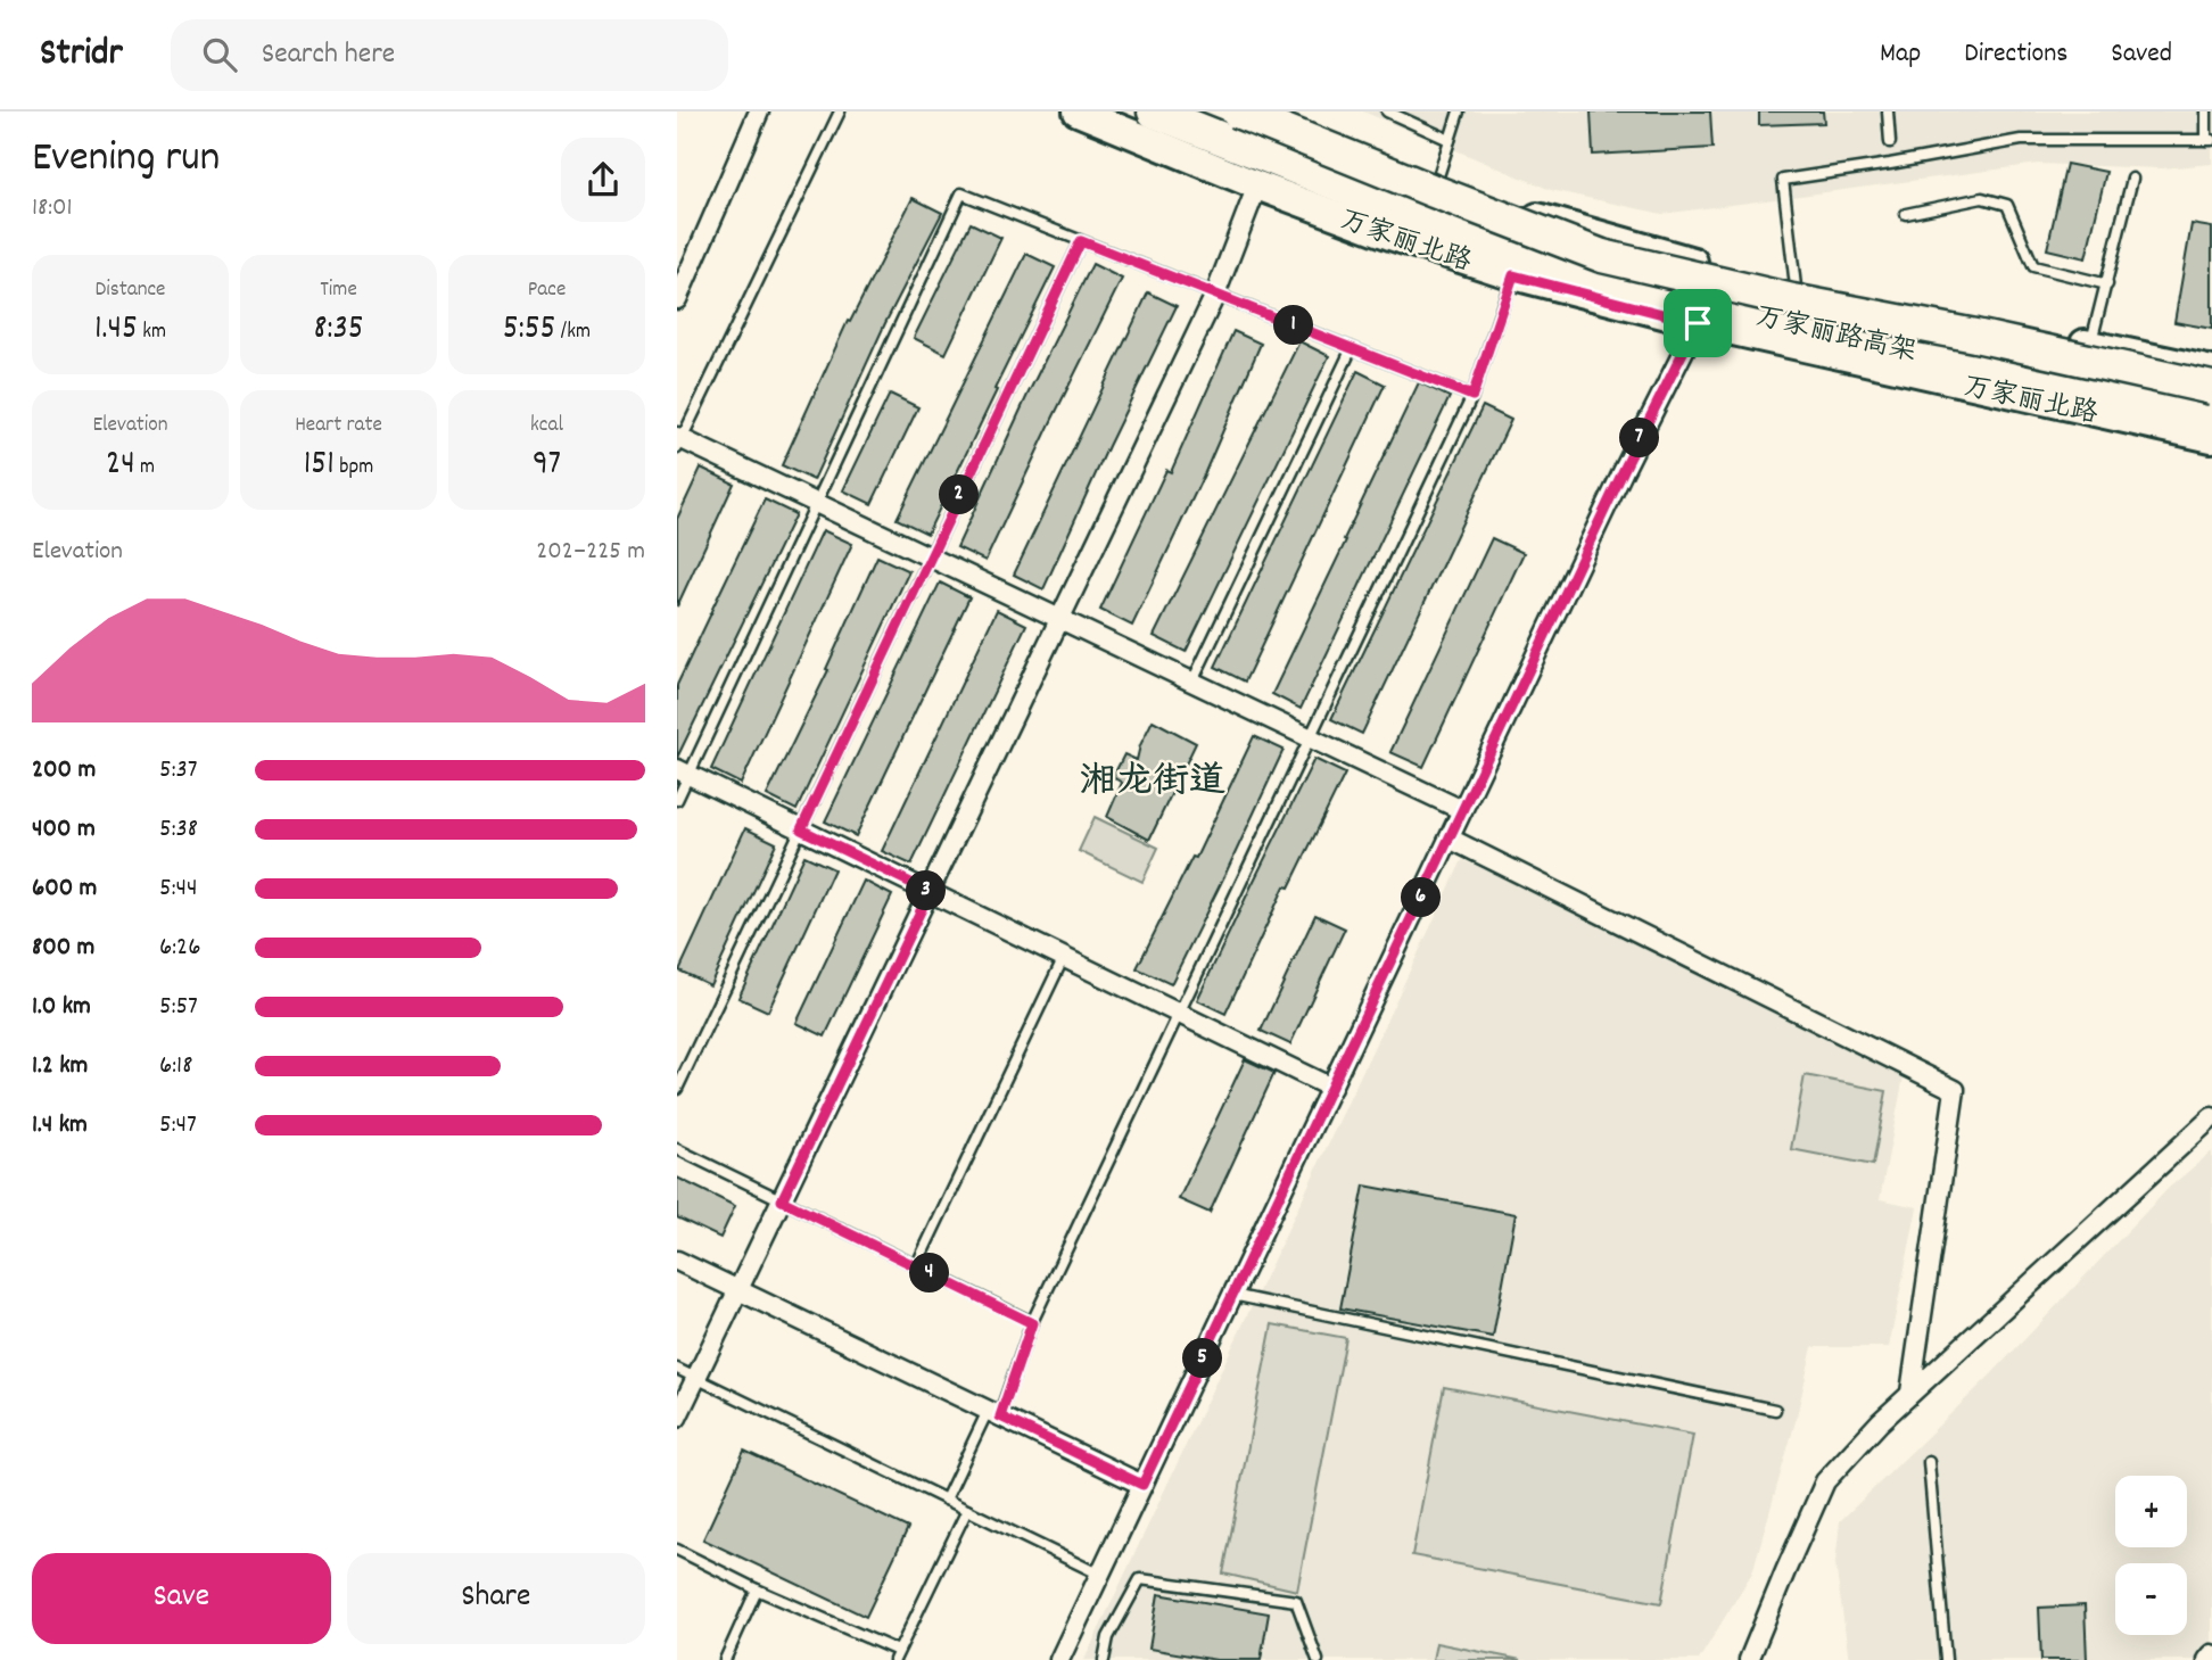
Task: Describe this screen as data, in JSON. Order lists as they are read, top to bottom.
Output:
{
  "streets": {
    "highway": ["万家丽路高架"],
    "main road": ["万家丽北路"]
  },
  "districts": ["湘龙街道"],
  "page": {
    "header": "Stridr",
    "search": "Search here",
    "nav": ["Map", "Directions", "Saved"],
    "heading": ["Evening run", "18:01"],
    "stats": [
      ["Distance", "1.45 km"],
      ["Time", "8:35"],
      ["Pace", "5:55 /km"],
      ["Elevation", "24 m"],
      ["Heart rate", "151 bpm"],
      ["kcal", "97"]
    ],
    "pins": [
      "1",
      "7",
      "2",
      "3",
      "6",
      "4",
      "5"
    ],
    "chart": ["Elevation", "202–225 m"],
    "list": [
      {
        "name": "200 m",
        "note": "5:37"
      },
      {
        "name": "400 m",
        "note": "5:38"
      },
      {
        "name": "600 m",
        "note": "5:44"
      },
      {
        "name": "800 m",
        "note": "6:26"
      },
      {
        "name": "1.0 km",
        "note": "5:57"
      },
      {
        "name": "1.2 km",
        "note": "6:18"
      },
      {
        "name": "1.4 km",
        "note": "5:47"
      }
    ],
    "map_buttons": ["+", "−"],
    "buttons": ["Save", "Share"]
  }
}
